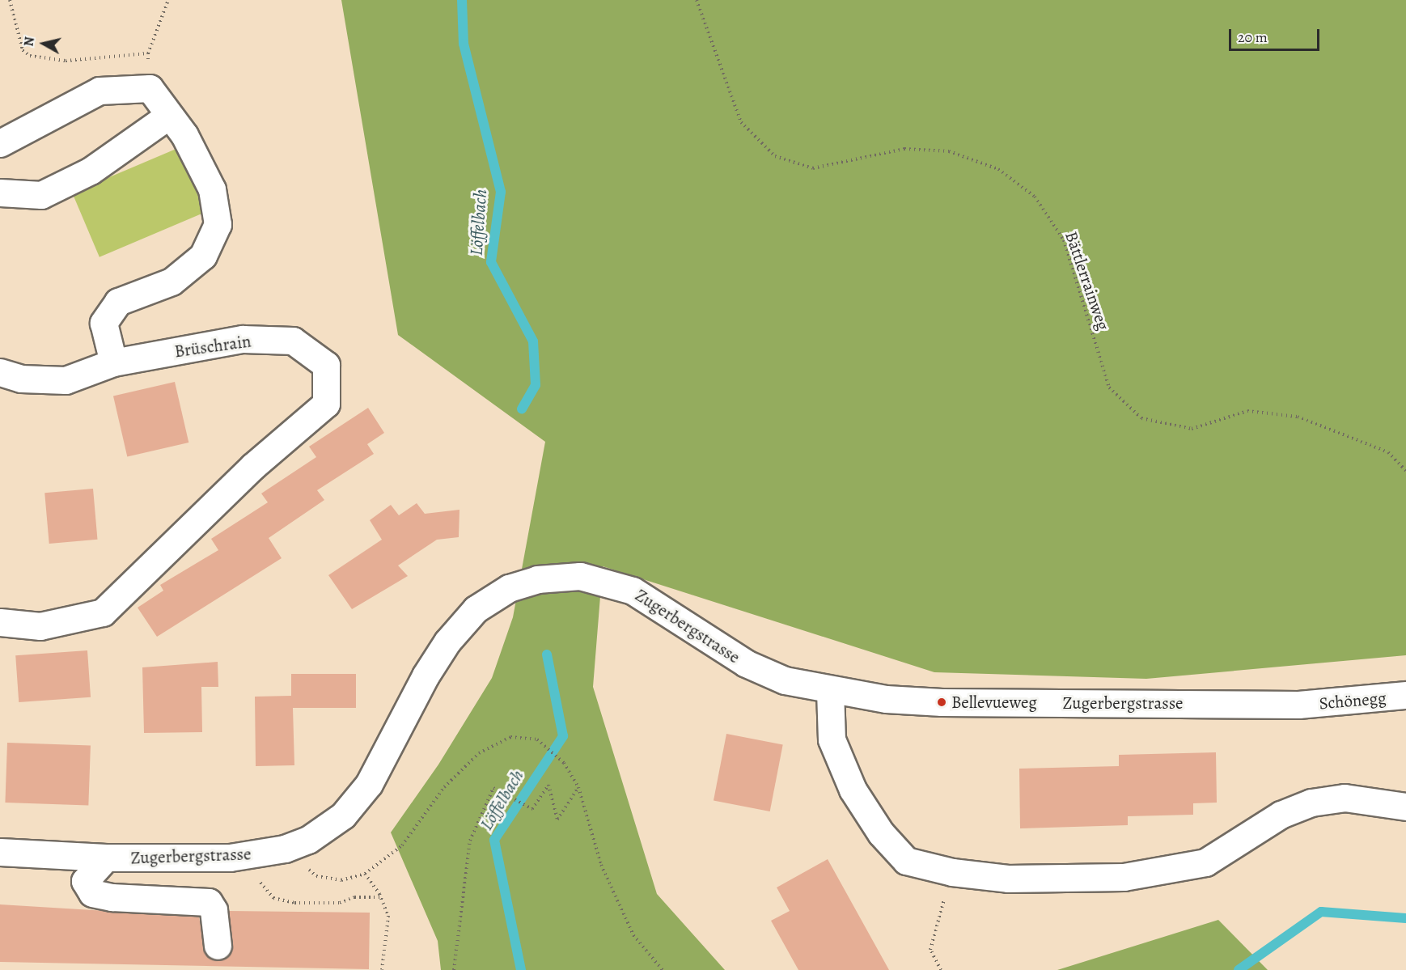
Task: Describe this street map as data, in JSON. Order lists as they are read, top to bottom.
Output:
{
  "streets": {
    "street": ["Brüschrain", "Zugerbergstrasse", "Schönegg"],
    "path": ["Bättlerrainweg"]
  },
  "crossings": [
    ["Zugerbergstrasse", "Schönegg"]
  ],
  "water": ["Löffelbach"],
  "places": ["Bellevueweg"],
  "scale_bar": "20 m",
  "north": "left"
}
